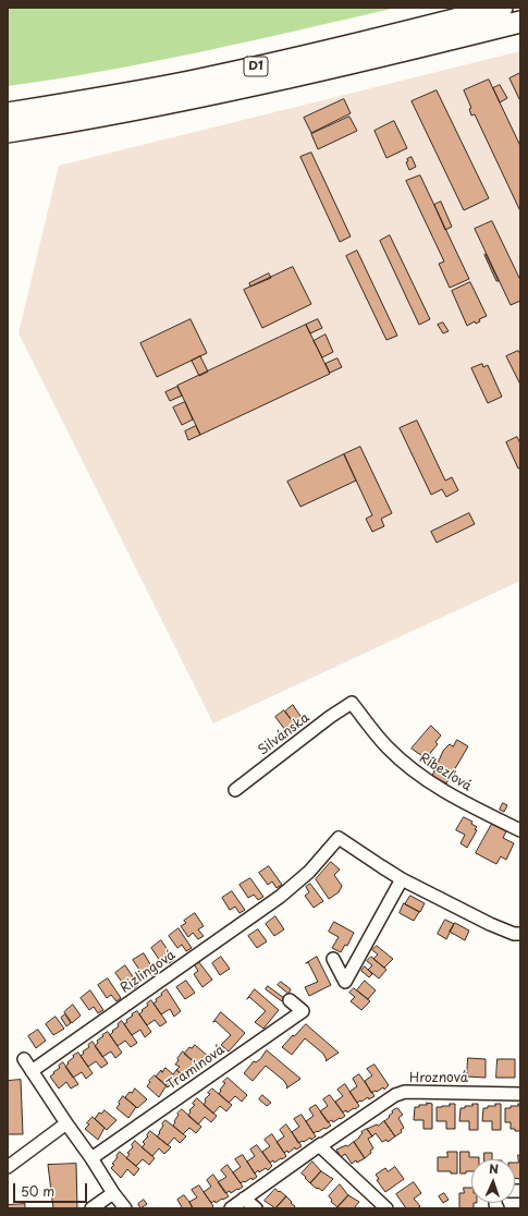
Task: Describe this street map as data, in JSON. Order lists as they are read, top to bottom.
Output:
{
  "streets": {
    "highway": ["D1"],
    "street": [
      "Silvánska",
      "Ríbezľová",
      "Rizlingová",
      "Tramínová",
      "Hroznová"
    ]
  },
  "crossings": [
    ["Silvánska", "Ríbezľová"]
  ],
  "scale_bar": "50 m",
  "north": "top"
}
